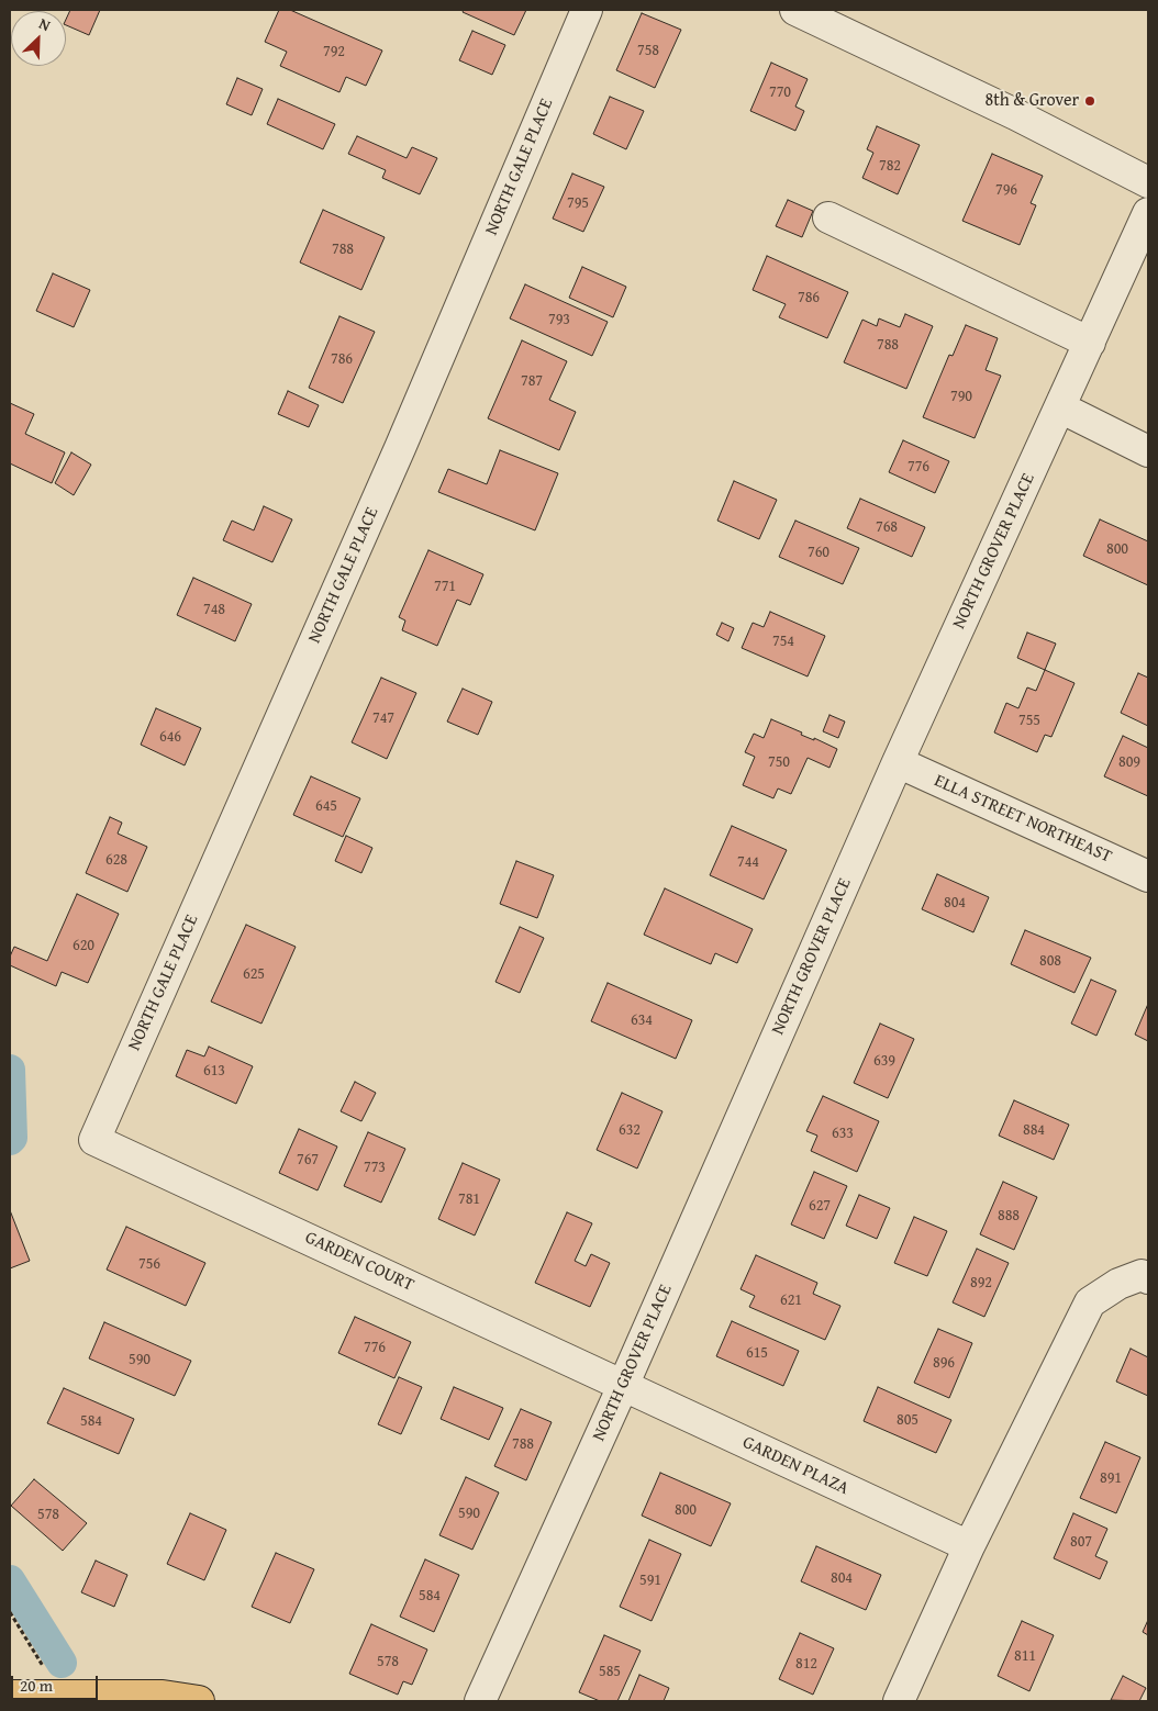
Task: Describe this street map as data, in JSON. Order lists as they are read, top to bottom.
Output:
{
  "streets": {
    "street": [
      "NORTH GALE PLACE",
      "NORTH GROVER PLACE",
      "ELLA STREET NORTHEAST",
      "GARDEN COURT",
      "GARDEN PLAZA"
    ]
  },
  "crossings": [
    ["NORTH GALE PLACE", "GARDEN COURT"],
    ["NORTH GROVER PLACE", "ELLA STREET NORTHEAST"],
    ["NORTH GROVER PLACE", "GARDEN COURT"],
    ["NORTH GROVER PLACE", "GARDEN PLAZA"],
    ["GARDEN COURT", "GARDEN PLAZA"]
  ],
  "places": ["8th & Grover"],
  "house_numbers": [
    "758",
    "792",
    "770",
    "782",
    "796",
    "795",
    "788",
    "786",
    "793",
    "788",
    "786",
    "787",
    "790",
    "776",
    "768",
    "800",
    "760",
    "771",
    "748",
    "754",
    "747",
    "755",
    "646",
    "750",
    "809",
    "645",
    "628",
    "744",
    "804",
    "620",
    "808",
    "625",
    "634",
    "639",
    "613",
    "632",
    "884",
    "633",
    "767",
    "773",
    "781",
    "627",
    "888",
    "756",
    "892",
    "621",
    "776",
    "615",
    "590",
    "896",
    "805",
    "584",
    "788",
    "891",
    "800",
    "590",
    "578",
    "807",
    "804",
    "591",
    "584",
    "811",
    "578",
    "812",
    "585"
  ],
  "scale_bar": "20 m",
  "north": "top right"
}
